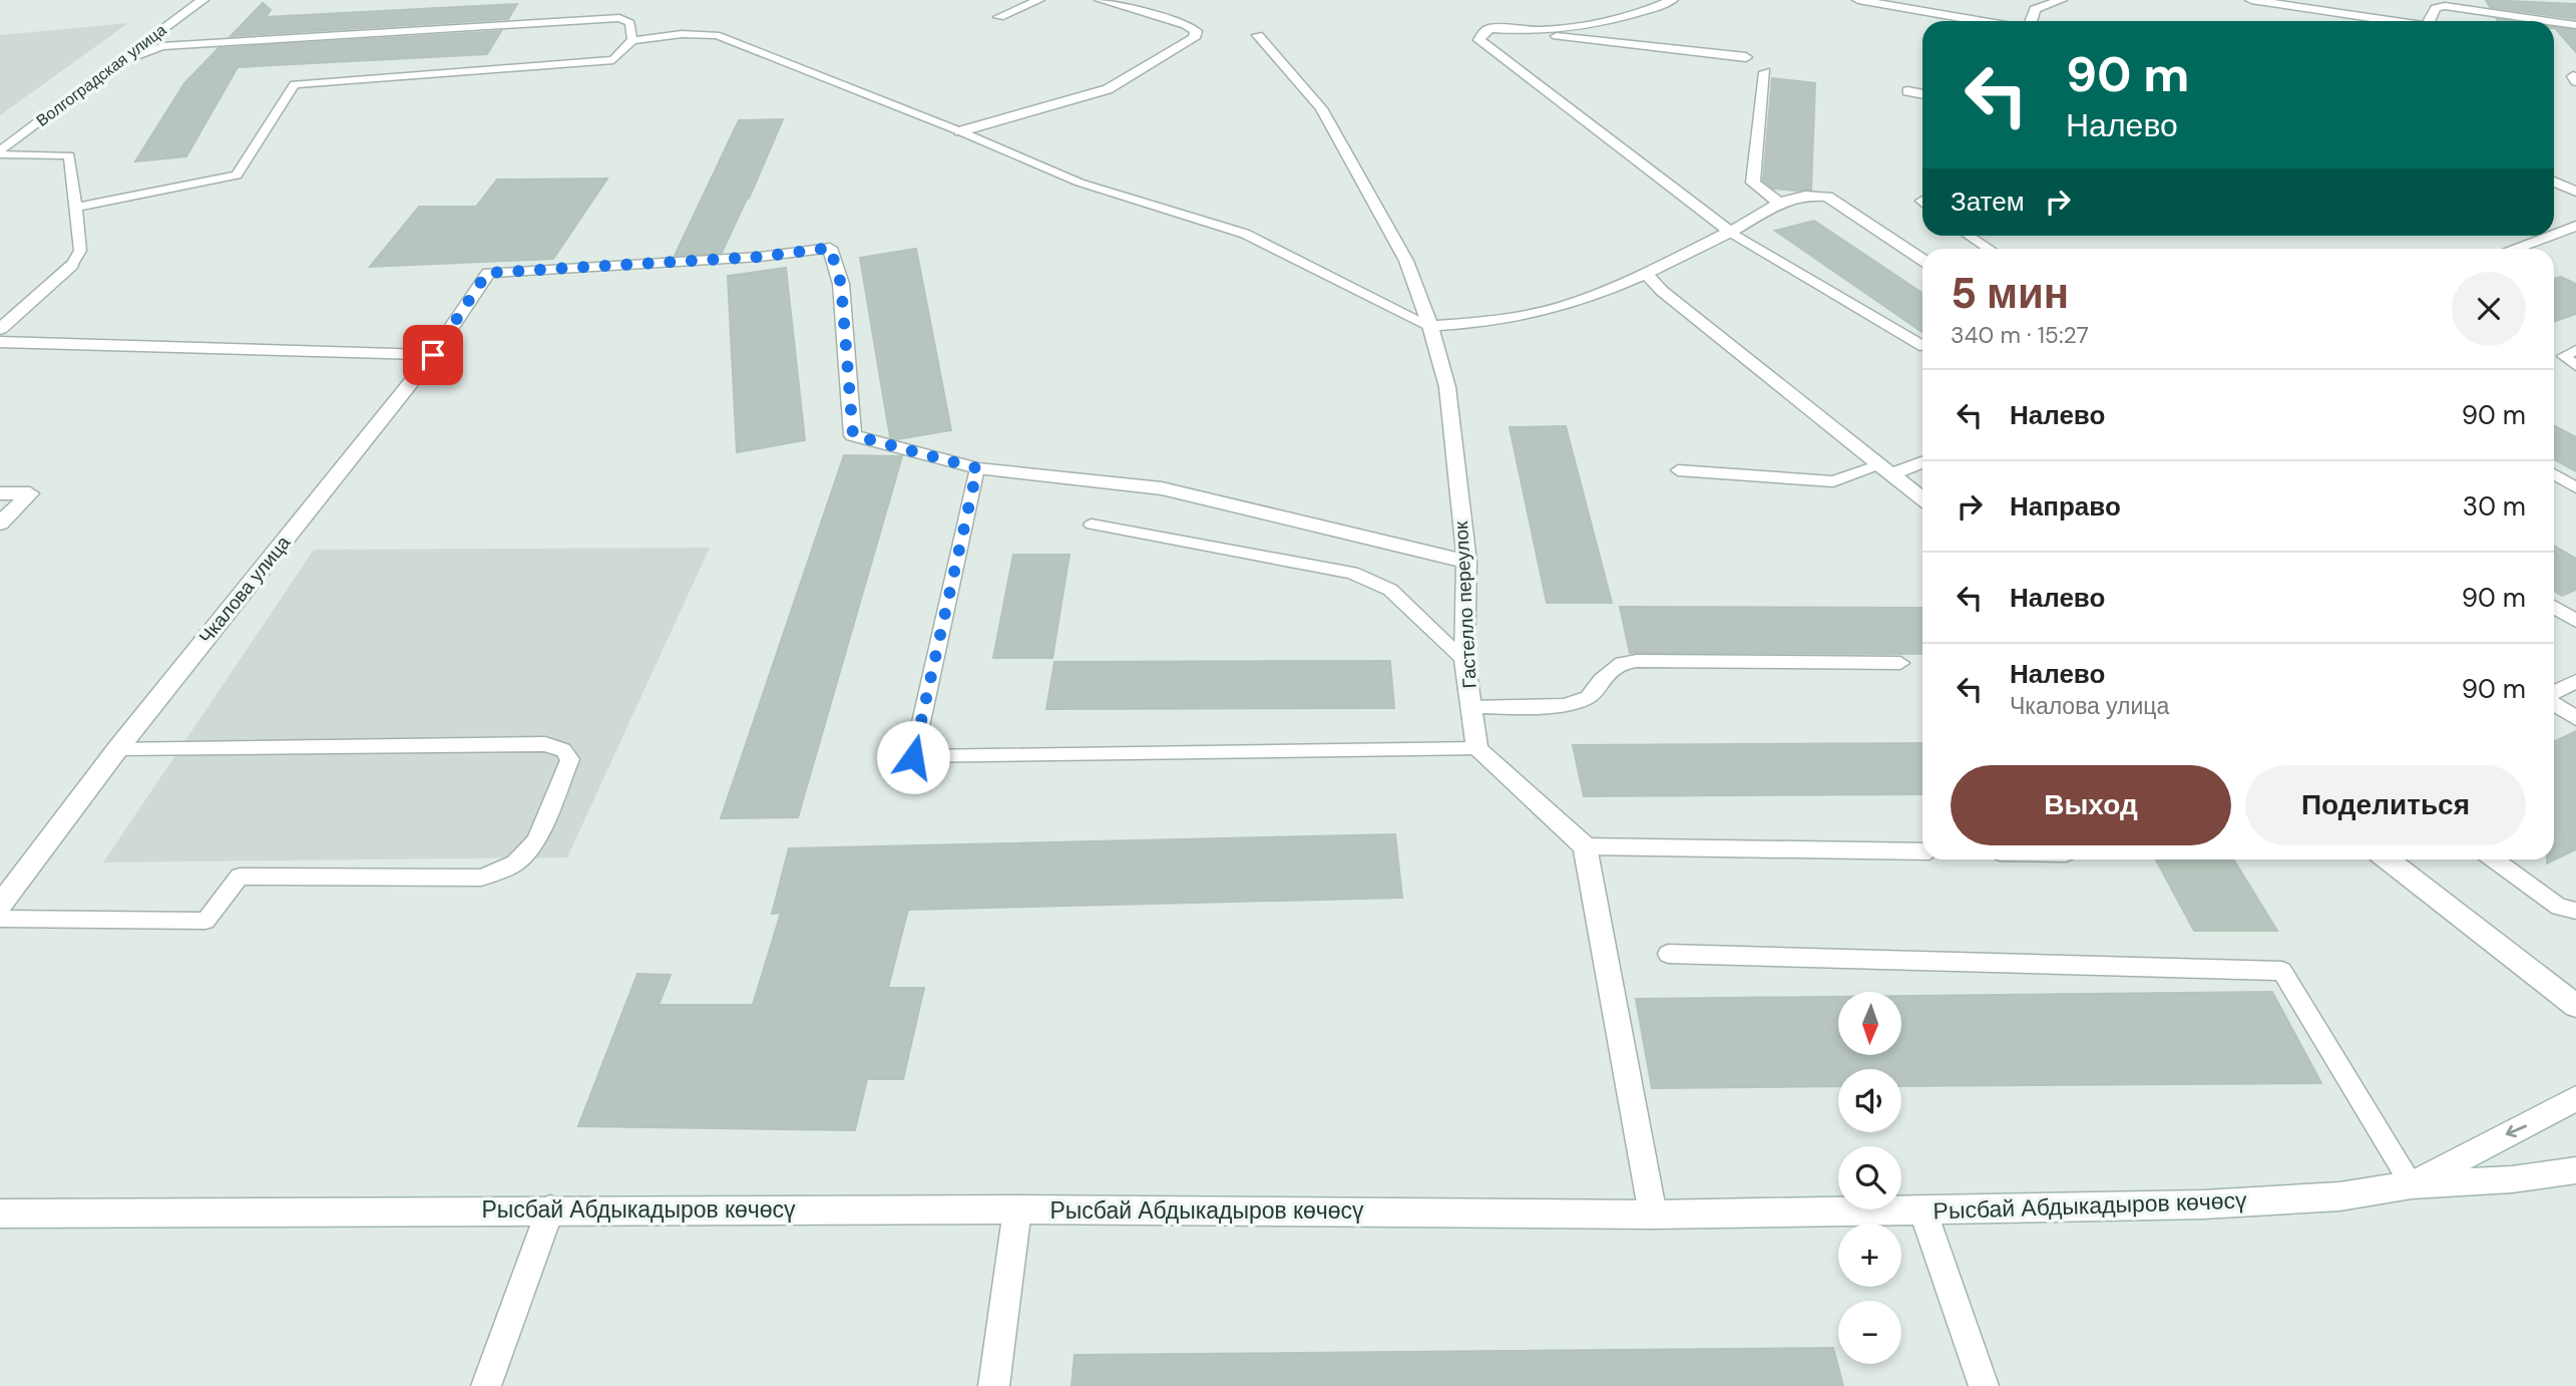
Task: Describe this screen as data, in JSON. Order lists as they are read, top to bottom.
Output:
{
  "streets": {
    "street": [
      "Волгоградская улица",
      "Чкалова улица",
      "Гастелло переулок",
      "Рысбай Абдыкадыров көчөсү"
    ]
  },
  "north": "bottom",
  "page": {
    "turn": ["90 m", "Налево"],
    "then": "Затем",
    "heading": ["5 мин", "340 m · 15:27"],
    "list": [
      {
        "name": "Налево",
        "value": "90 m"
      },
      {
        "name": "Направо",
        "value": "30 m"
      },
      {
        "name": "Налево",
        "value": "90 m"
      },
      {
        "name": "Налево",
        "note": "Чкалова улица",
        "value": "90 m"
      }
    ],
    "buttons": ["Выход", "Поделиться"],
    "map_buttons": ["+", "−"]
  }
}
